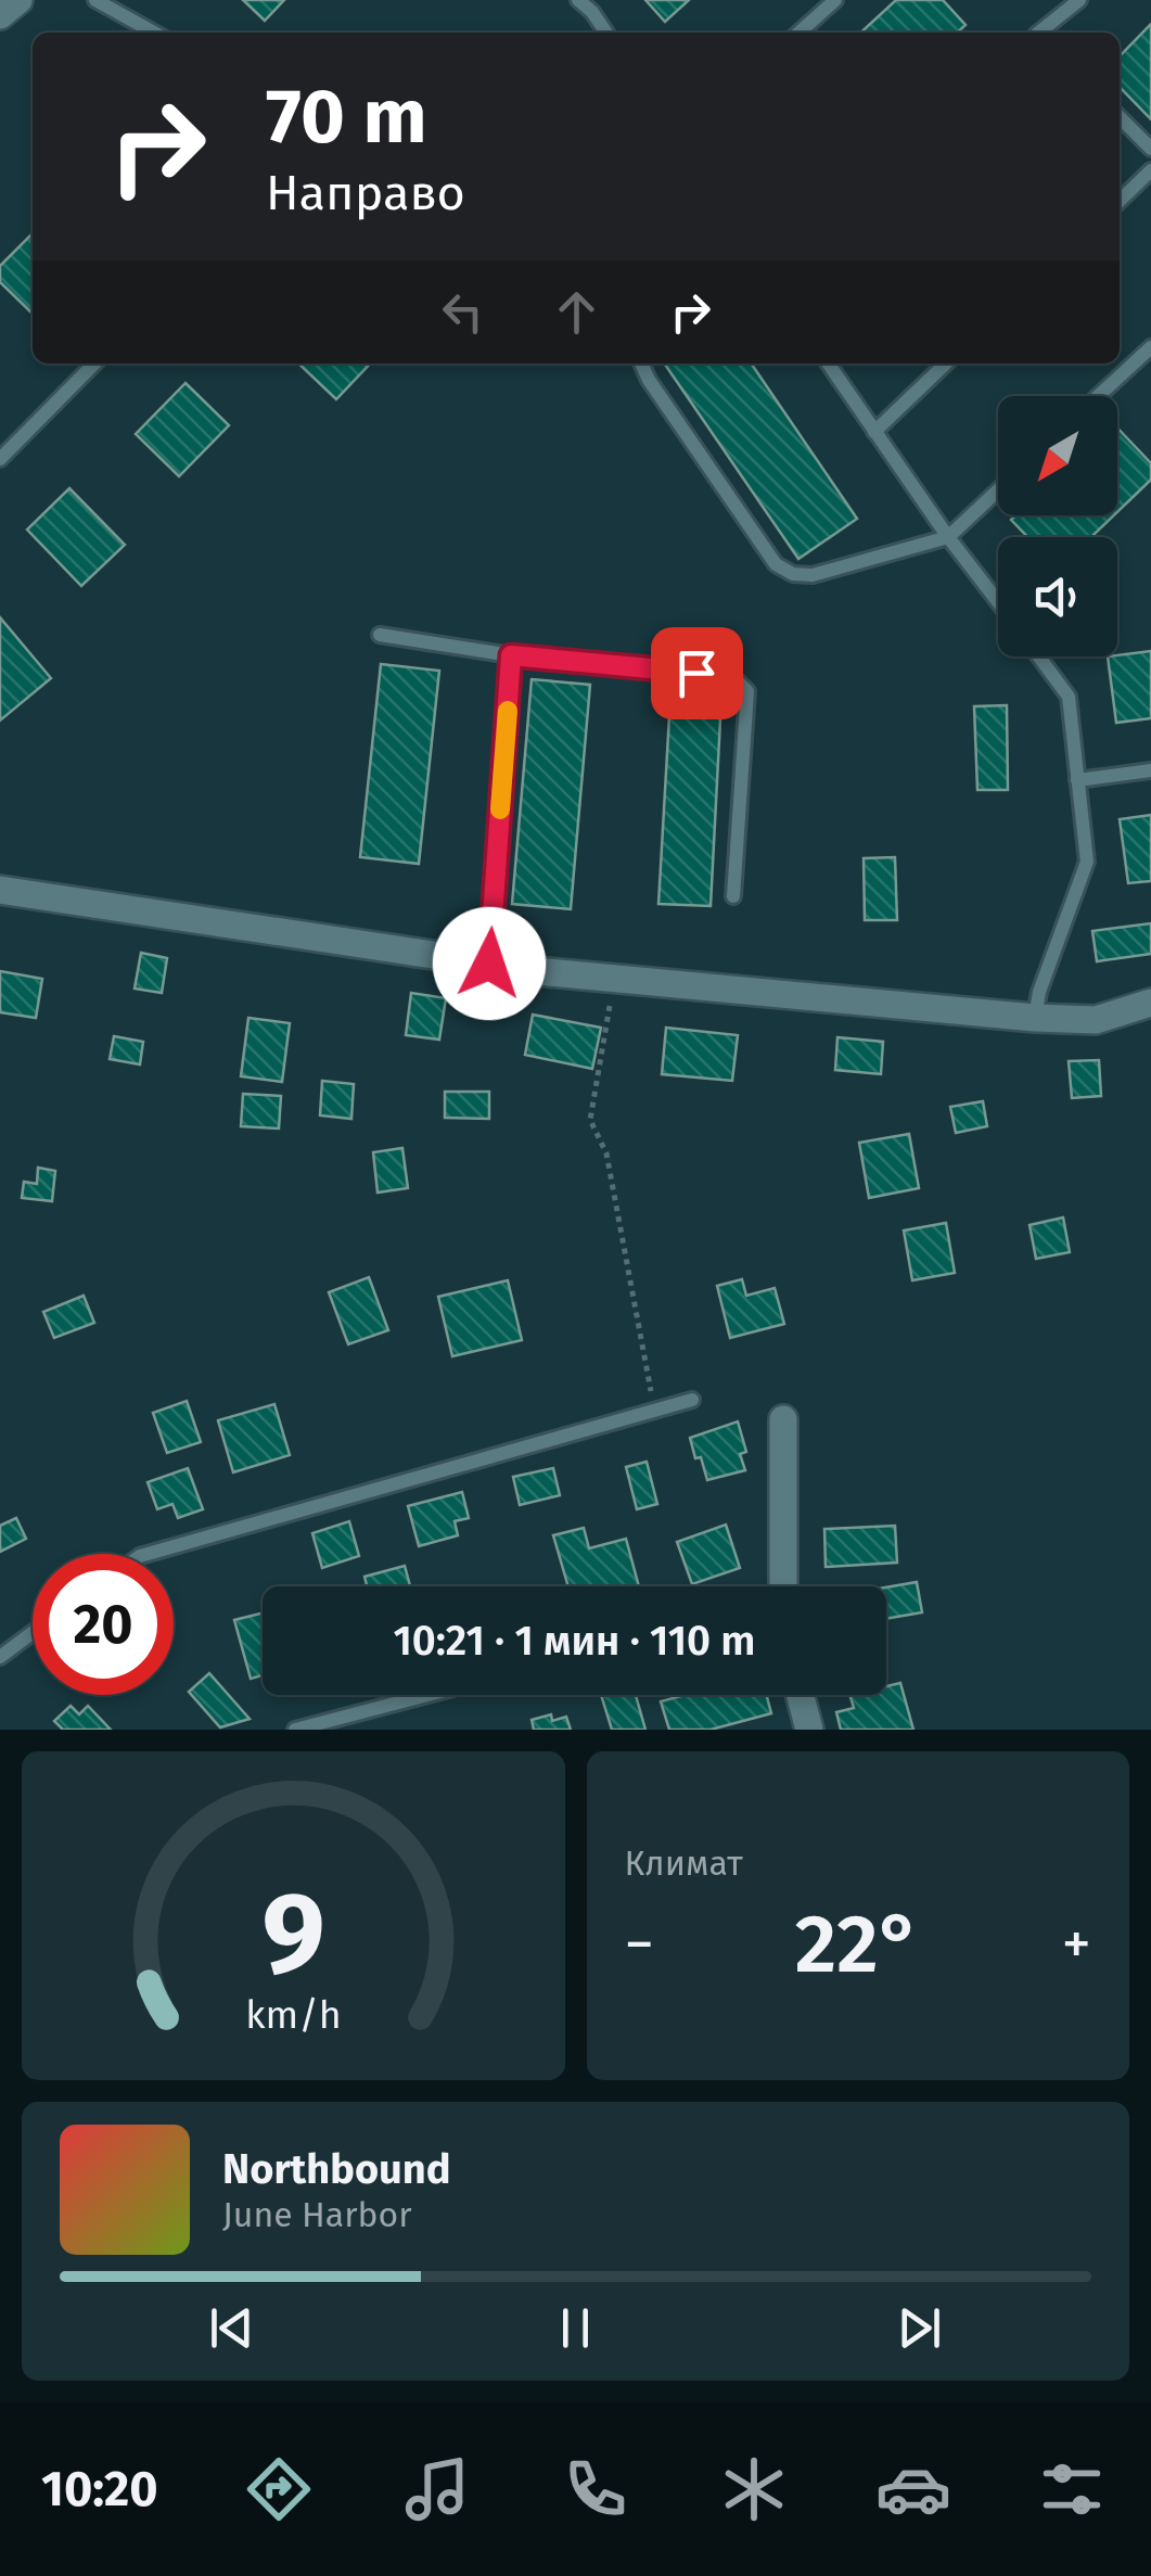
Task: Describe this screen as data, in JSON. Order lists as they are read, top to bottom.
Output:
{
  "north": "bottom left",
  "page": {
    "turn": ["70 m", "Направо"],
    "limit": "20",
    "trip": "10:21 · 1 мин · 110 m",
    "tile": "Климат",
    "heat": ["−", "22°", "+"],
    "song": ["Northbound", "June Harbor"],
    "tabs": "10:20",
    "gauge": ["9", "km/h"]
  }
}
